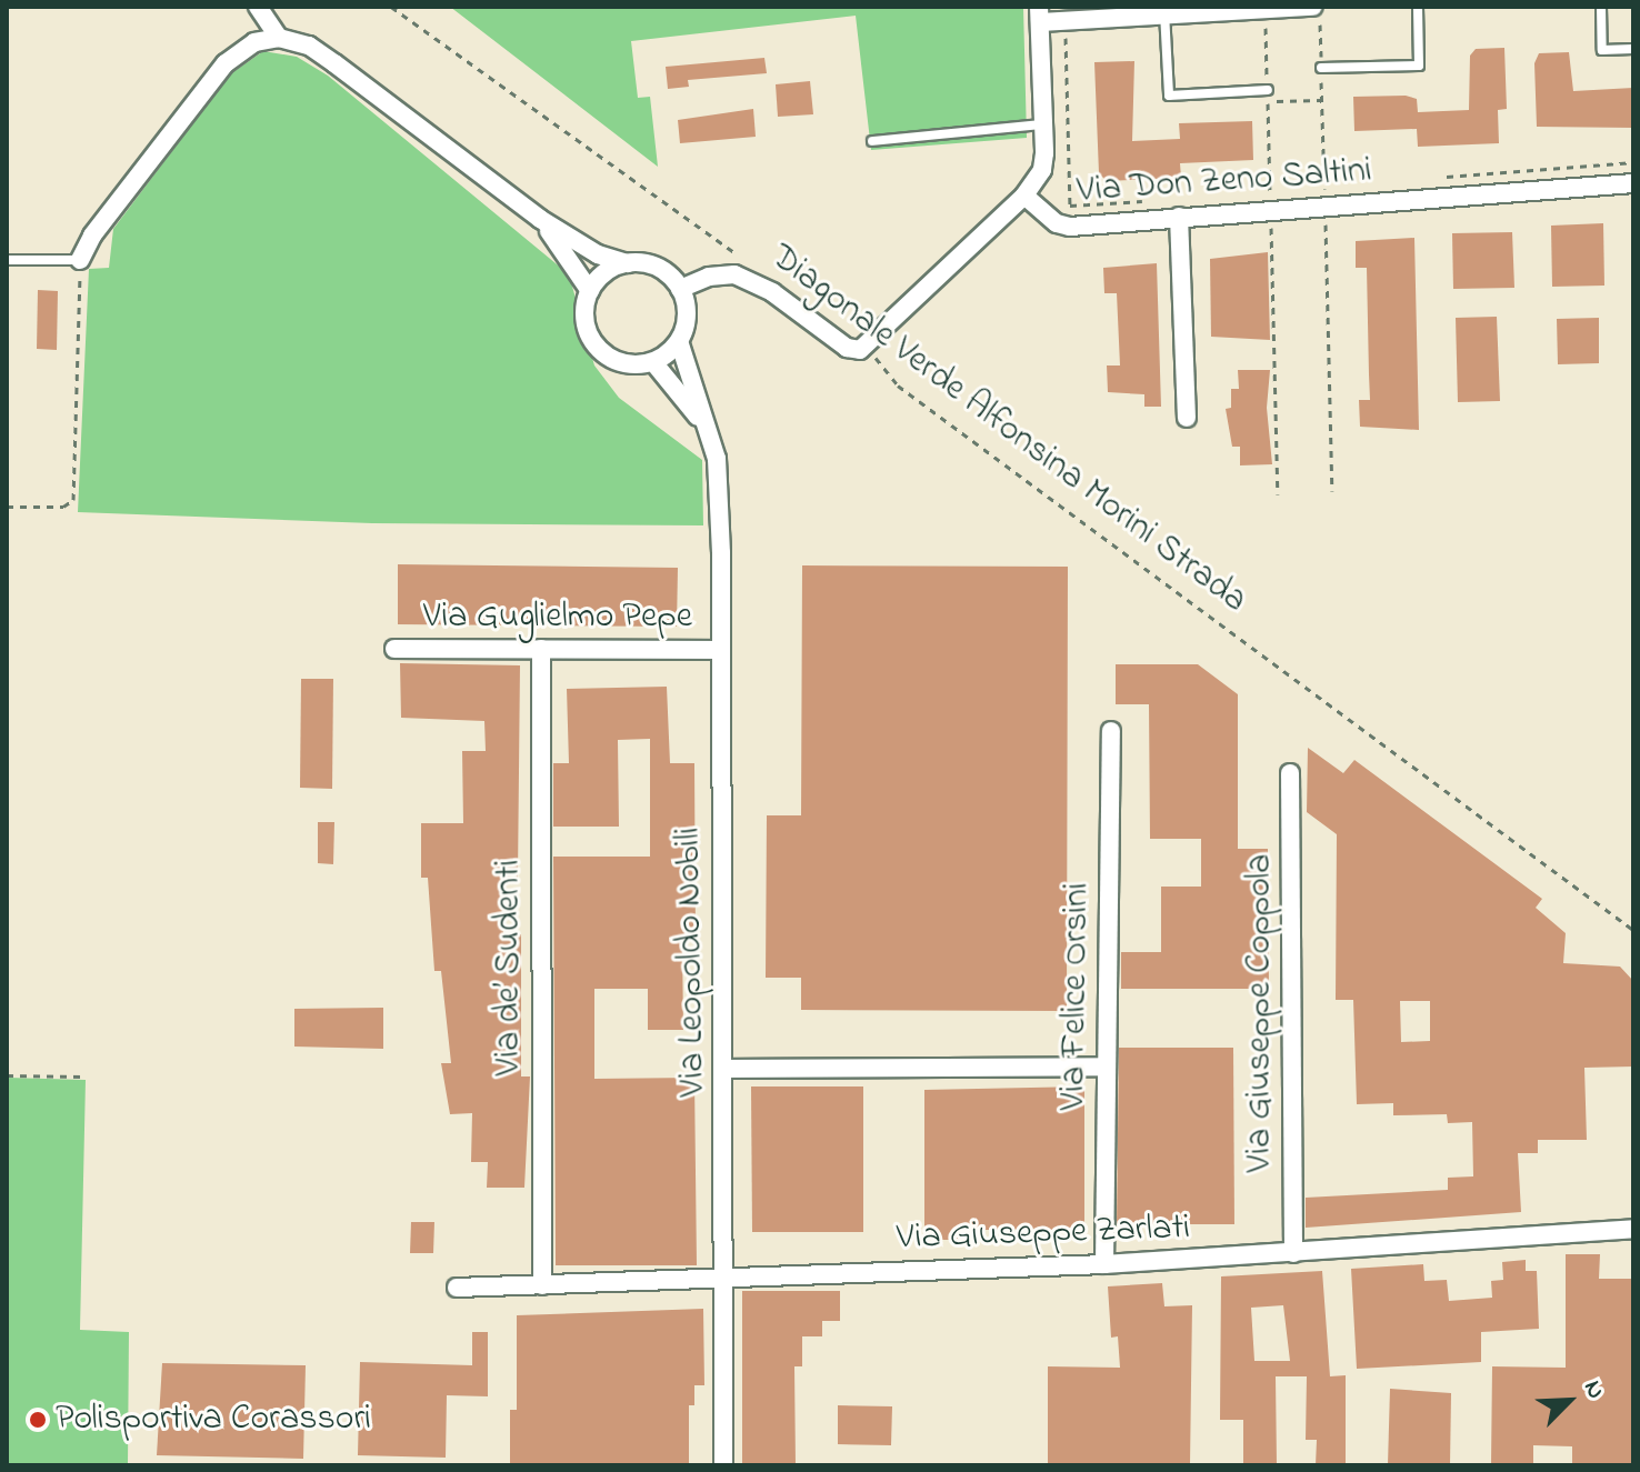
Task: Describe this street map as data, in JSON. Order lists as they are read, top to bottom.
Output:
{
  "streets": {
    "street": [
      "Via Don Zeno Saltini",
      "Via Guglielmo Pepe",
      "Via Leopoldo Nobili",
      "Via de’ Sudenti",
      "Via Felice Orsini",
      "Via Giuseppe Coppola",
      "Via Giuseppe Zarlati"
    ],
    "path": ["Diagonale Verde Alfonsina Morini Strada"]
  },
  "crossings": [
    ["Via Guglielmo Pepe", "Via Leopoldo Nobili"],
    ["Via Guglielmo Pepe", "Via de’ Sudenti"],
    ["Via Leopoldo Nobili", "Via Giuseppe Zarlati"],
    ["Via de’ Sudenti", "Via Giuseppe Zarlati"],
    ["Via Felice Orsini", "Via Giuseppe Zarlati"],
    ["Via Giuseppe Coppola", "Via Giuseppe Zarlati"]
  ],
  "places": ["Polisportiva Corassori"],
  "north": "top right"
}
